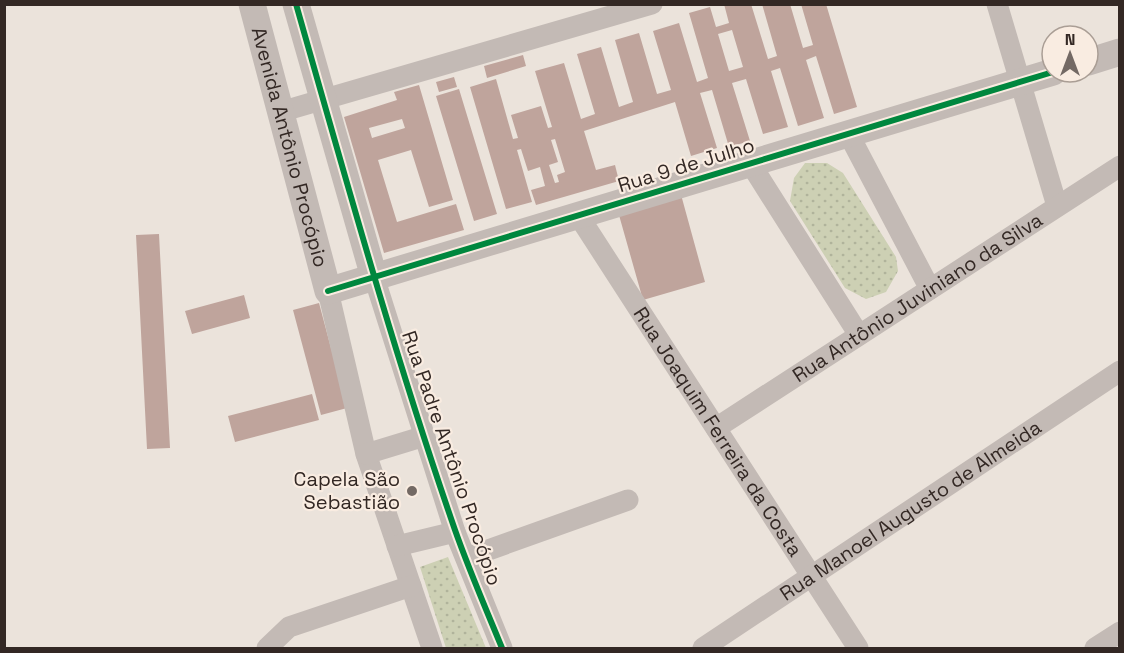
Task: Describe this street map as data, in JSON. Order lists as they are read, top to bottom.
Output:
{
  "streets": {
    "street": [
      "Avenida Antônio Procópio",
      "Rua 9 de Julho",
      "Rua Antônio Juviniano da Silva",
      "Rua Joaquim Ferreira da Costa",
      "Rua Padre Antônio Procópio",
      "Rua Manoel Augusto de Almeida"
    ]
  },
  "crossings": [
    ["Avenida Antônio Procópio", "Rua 9 de Julho"],
    ["Rua 9 de Julho", "Rua Joaquim Ferreira da Costa"],
    ["Rua 9 de Julho", "Rua Padre Antônio Procópio"],
    ["Rua Antônio Juviniano da Silva", "Rua Joaquim Ferreira da Costa"],
    ["Rua Joaquim Ferreira da Costa", "Rua Manoel Augusto de Almeida"]
  ],
  "places": ["Capela São Sebastião"],
  "north": "top"
}
